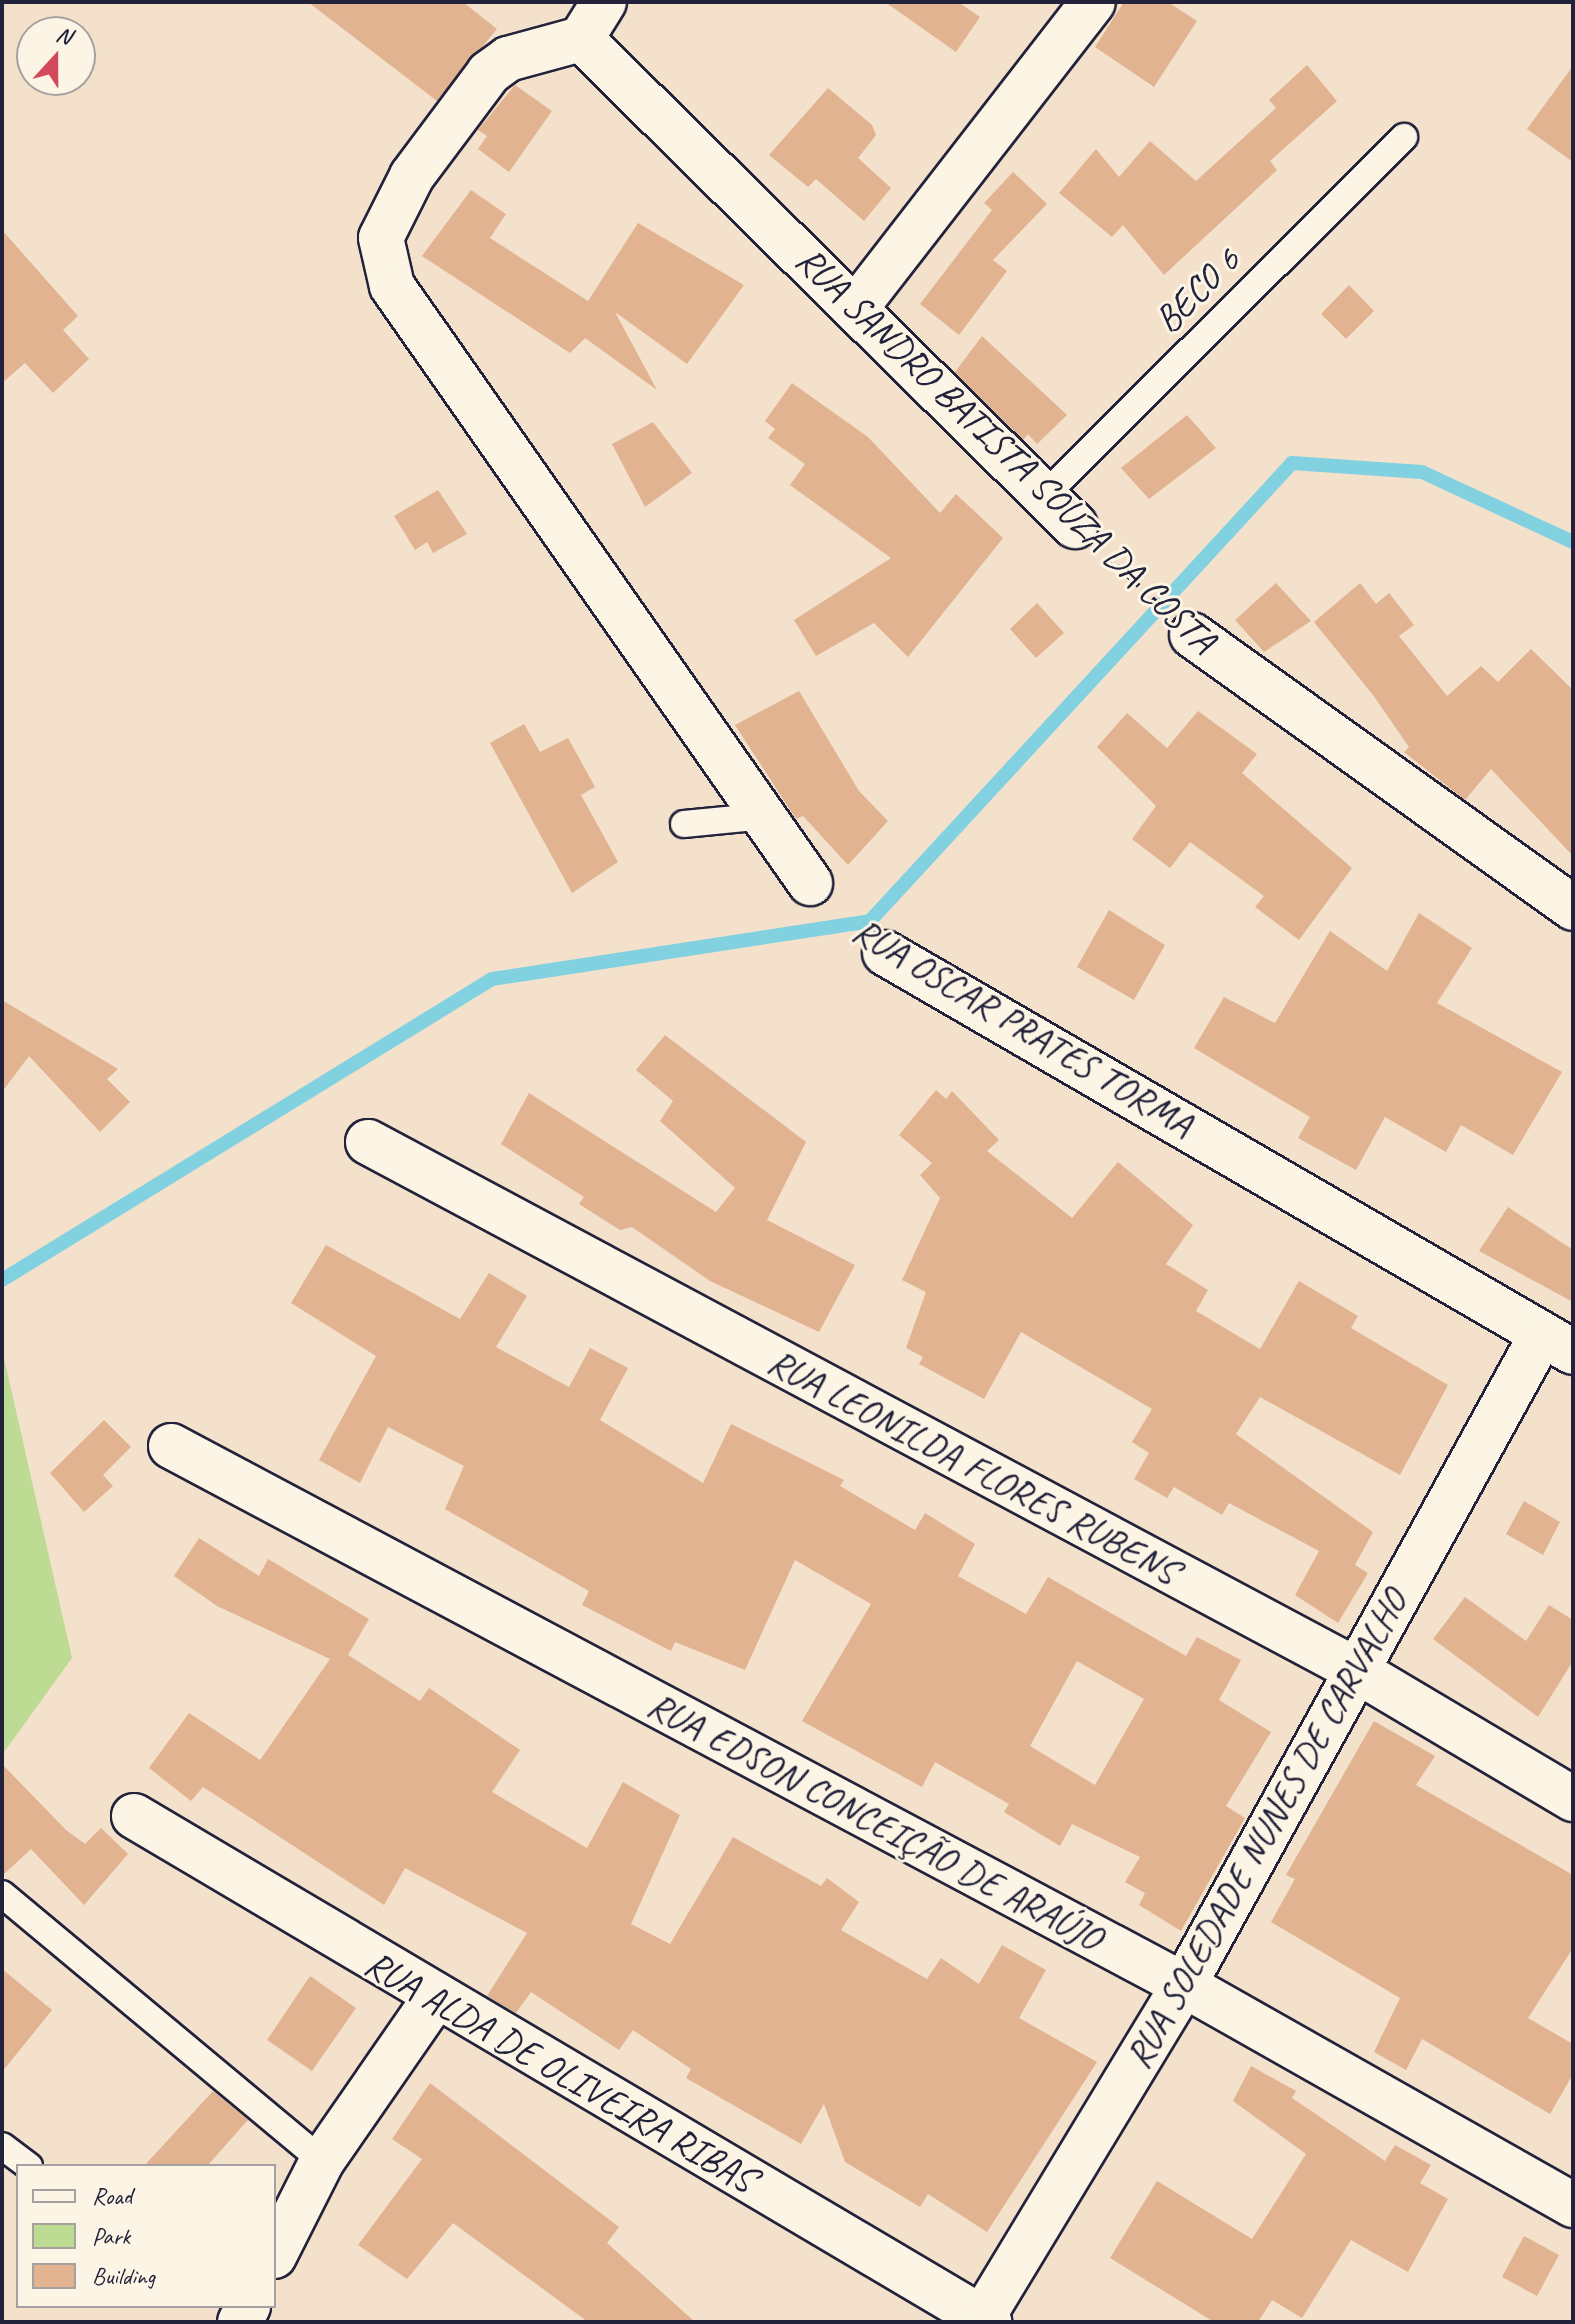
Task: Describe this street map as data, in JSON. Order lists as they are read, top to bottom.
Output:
{
  "streets": {
    "street": [
      "RUA SANDRO BATISTA SOUZA DA COSTA",
      "RUA OSCAR PRATES TORMA",
      "RUA LEONILDA FLORES RUBENS",
      "RUA EDSON CONCEIÇÃO DE ARAÚJO",
      "RUA SOLEDADE NUNES DE CARVALHO",
      "RUA ALDA DE OLIVEIRA RIBAS"
    ],
    "lane": ["BECO 6"]
  },
  "crossings": [
    ["BECO 6", "RUA SANDRO BATISTA SOUZA DA COSTA"],
    ["RUA OSCAR PRATES TORMA", "RUA SOLEDADE NUNES DE CARVALHO"],
    ["RUA LEONILDA FLORES RUBENS", "RUA SOLEDADE NUNES DE CARVALHO"],
    ["RUA EDSON CONCEIÇÃO DE ARAÚJO", "RUA SOLEDADE NUNES DE CARVALHO"],
    ["RUA SOLEDADE NUNES DE CARVALHO", "RUA ALDA DE OLIVEIRA RIBAS"]
  ],
  "legend": ["Road", "Park", "Building"],
  "north": "top"
}
